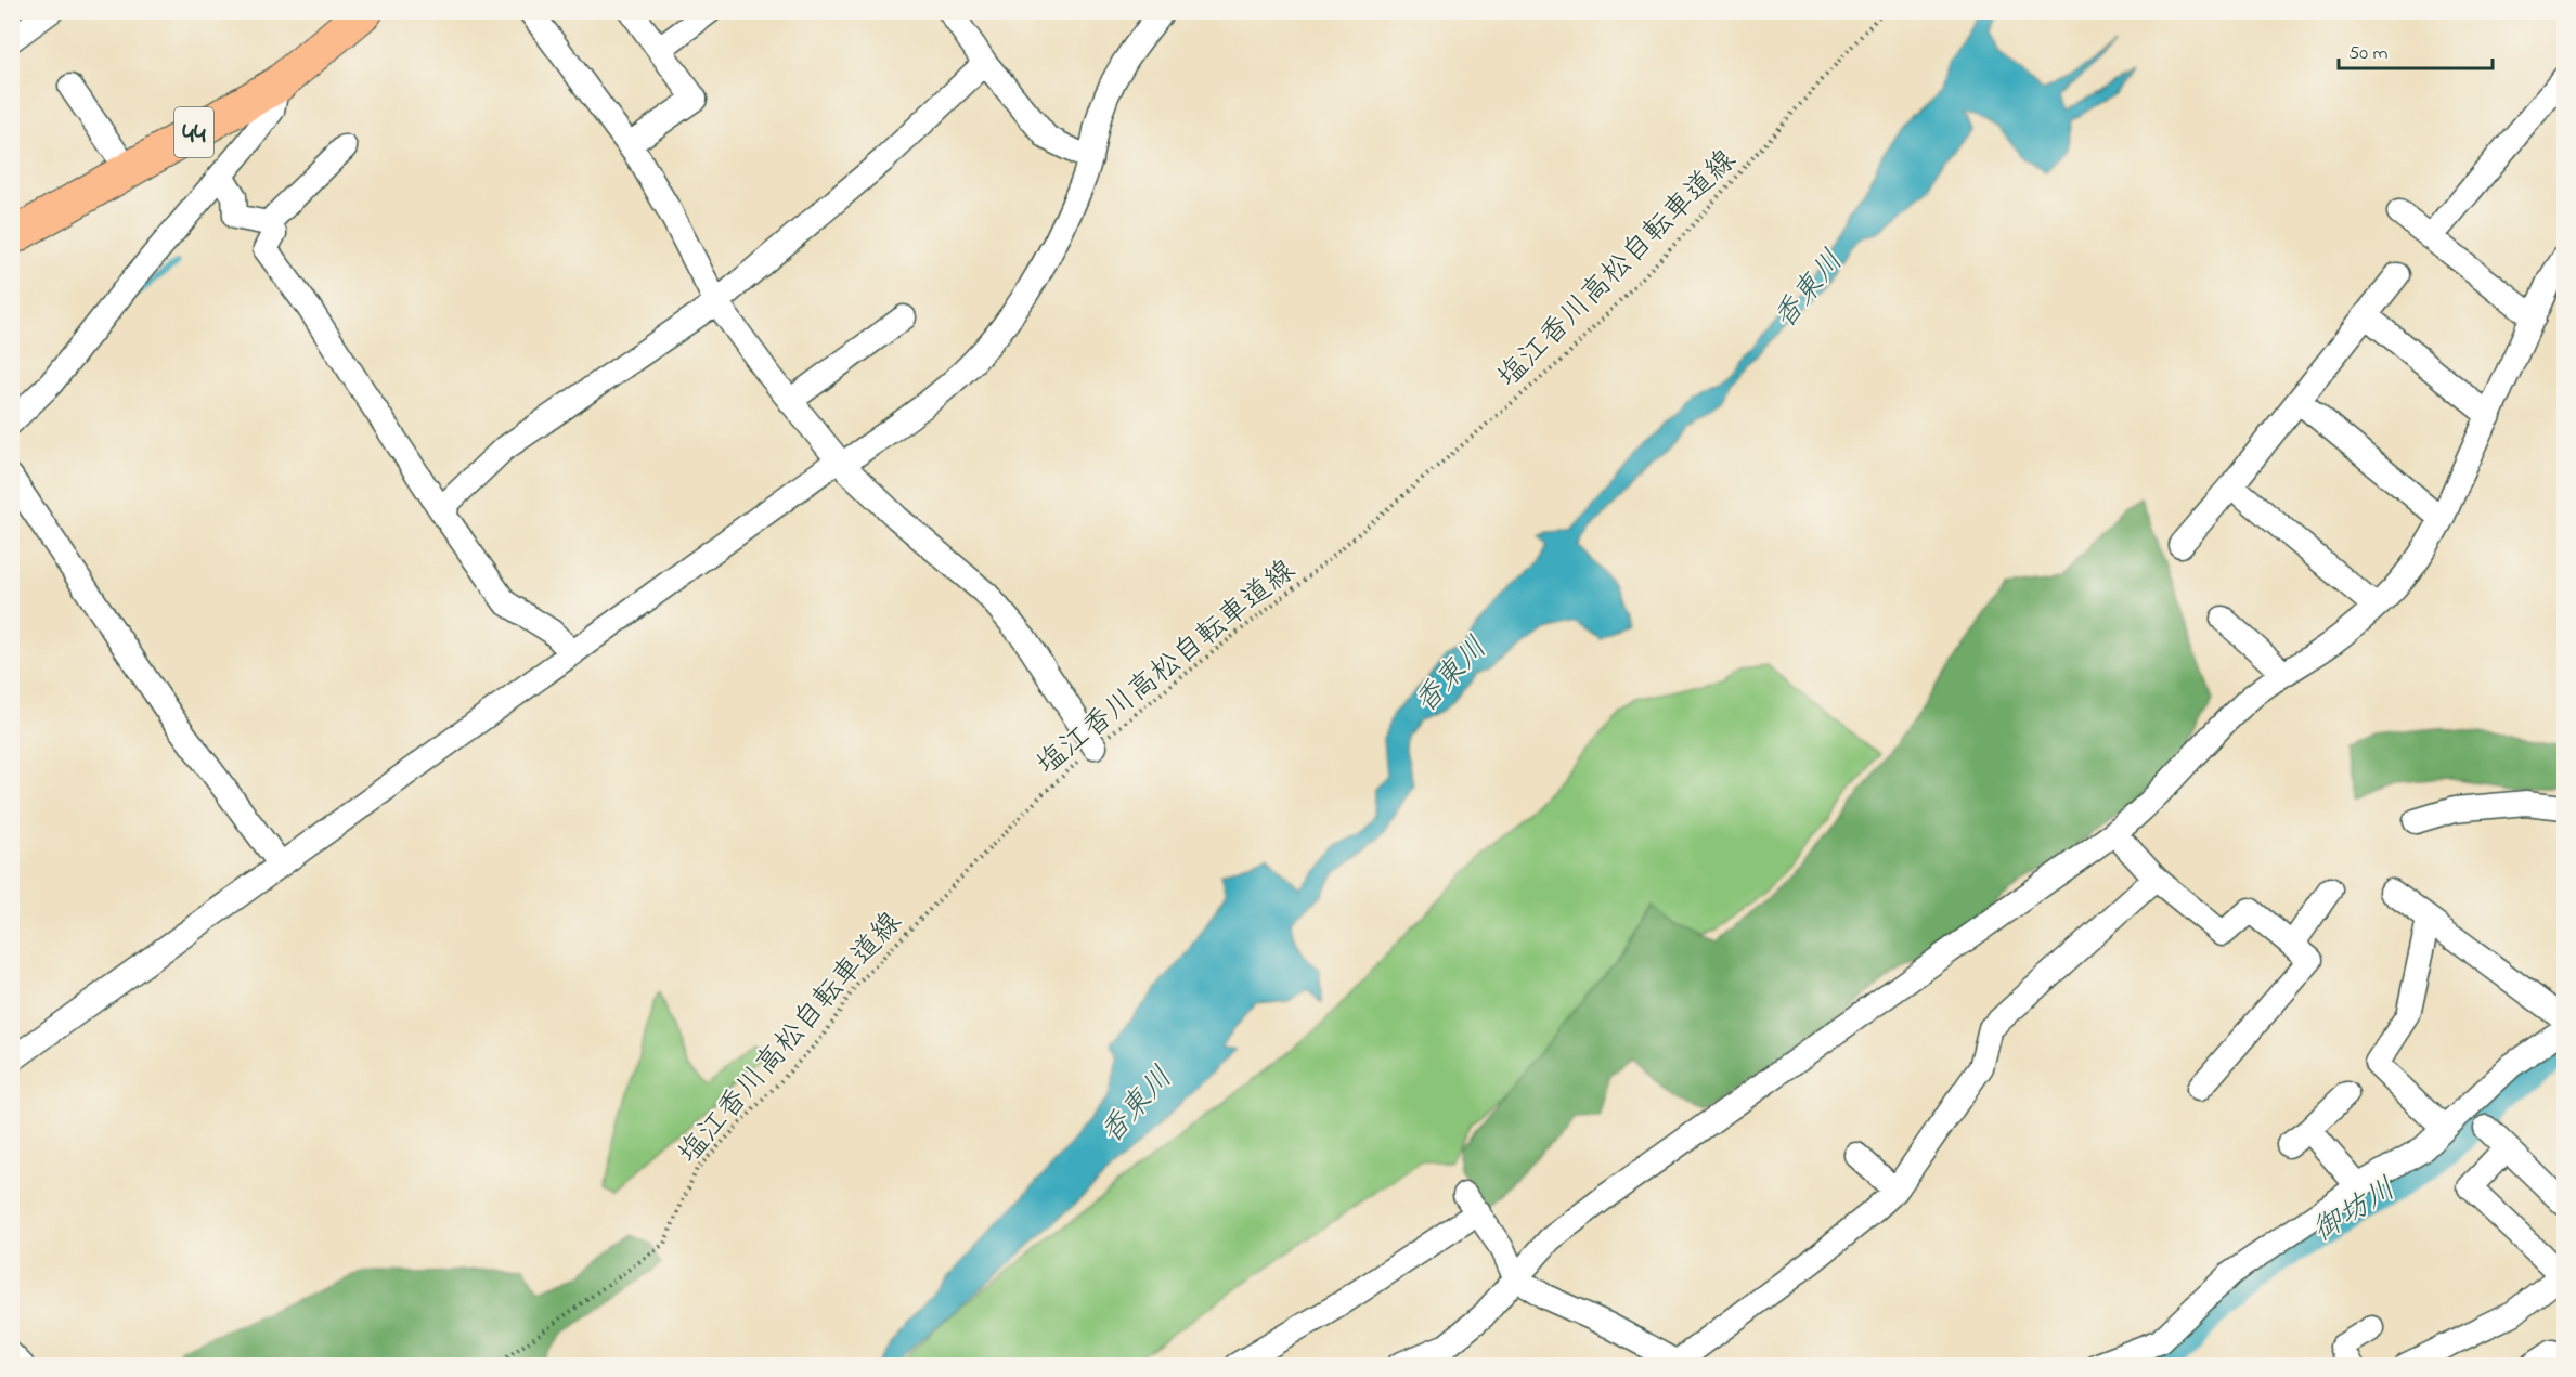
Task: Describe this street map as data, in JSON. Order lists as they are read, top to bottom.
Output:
{
  "streets": {
    "main road": ["44"],
    "path": ["塩江香川高松自転車道線"]
  },
  "water": ["香東川", "御坊川"],
  "scale_bar": "50 m"
}
